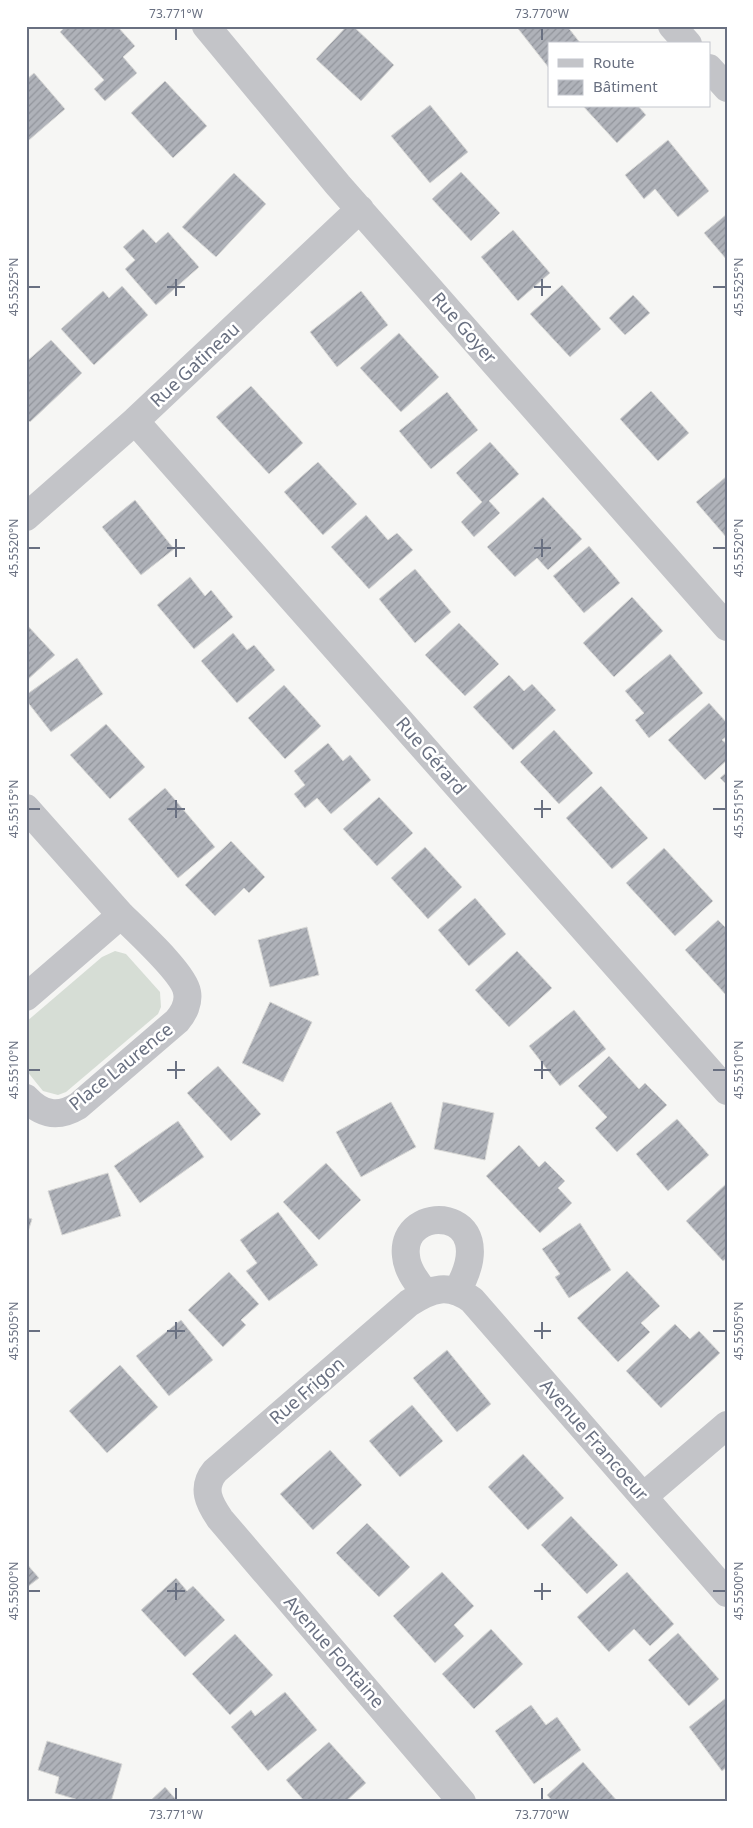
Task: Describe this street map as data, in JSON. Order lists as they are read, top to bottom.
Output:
{
  "streets": {
    "street": [
      "Rue Goyer",
      "Rue Gatineau",
      "Rue Gérard",
      "Place Laurence",
      "Rue Frigon",
      "Avenue Francoeur",
      "Avenue Fontaine"
    ]
  },
  "crossings": [
    ["Rue Goyer", "Rue Gatineau"],
    ["Rue Gatineau", "Rue Gérard"],
    ["Rue Frigon", "Avenue Francoeur"],
    ["Rue Frigon", "Avenue Fontaine"]
  ],
  "legend": ["Route", "Bâtiment"],
  "coordinates": [
    "73.771°W",
    "73.770°W",
    "45.5525°N",
    "45.5520°N",
    "45.5515°N",
    "45.5510°N",
    "45.5505°N",
    "45.5500°N"
  ]
}
